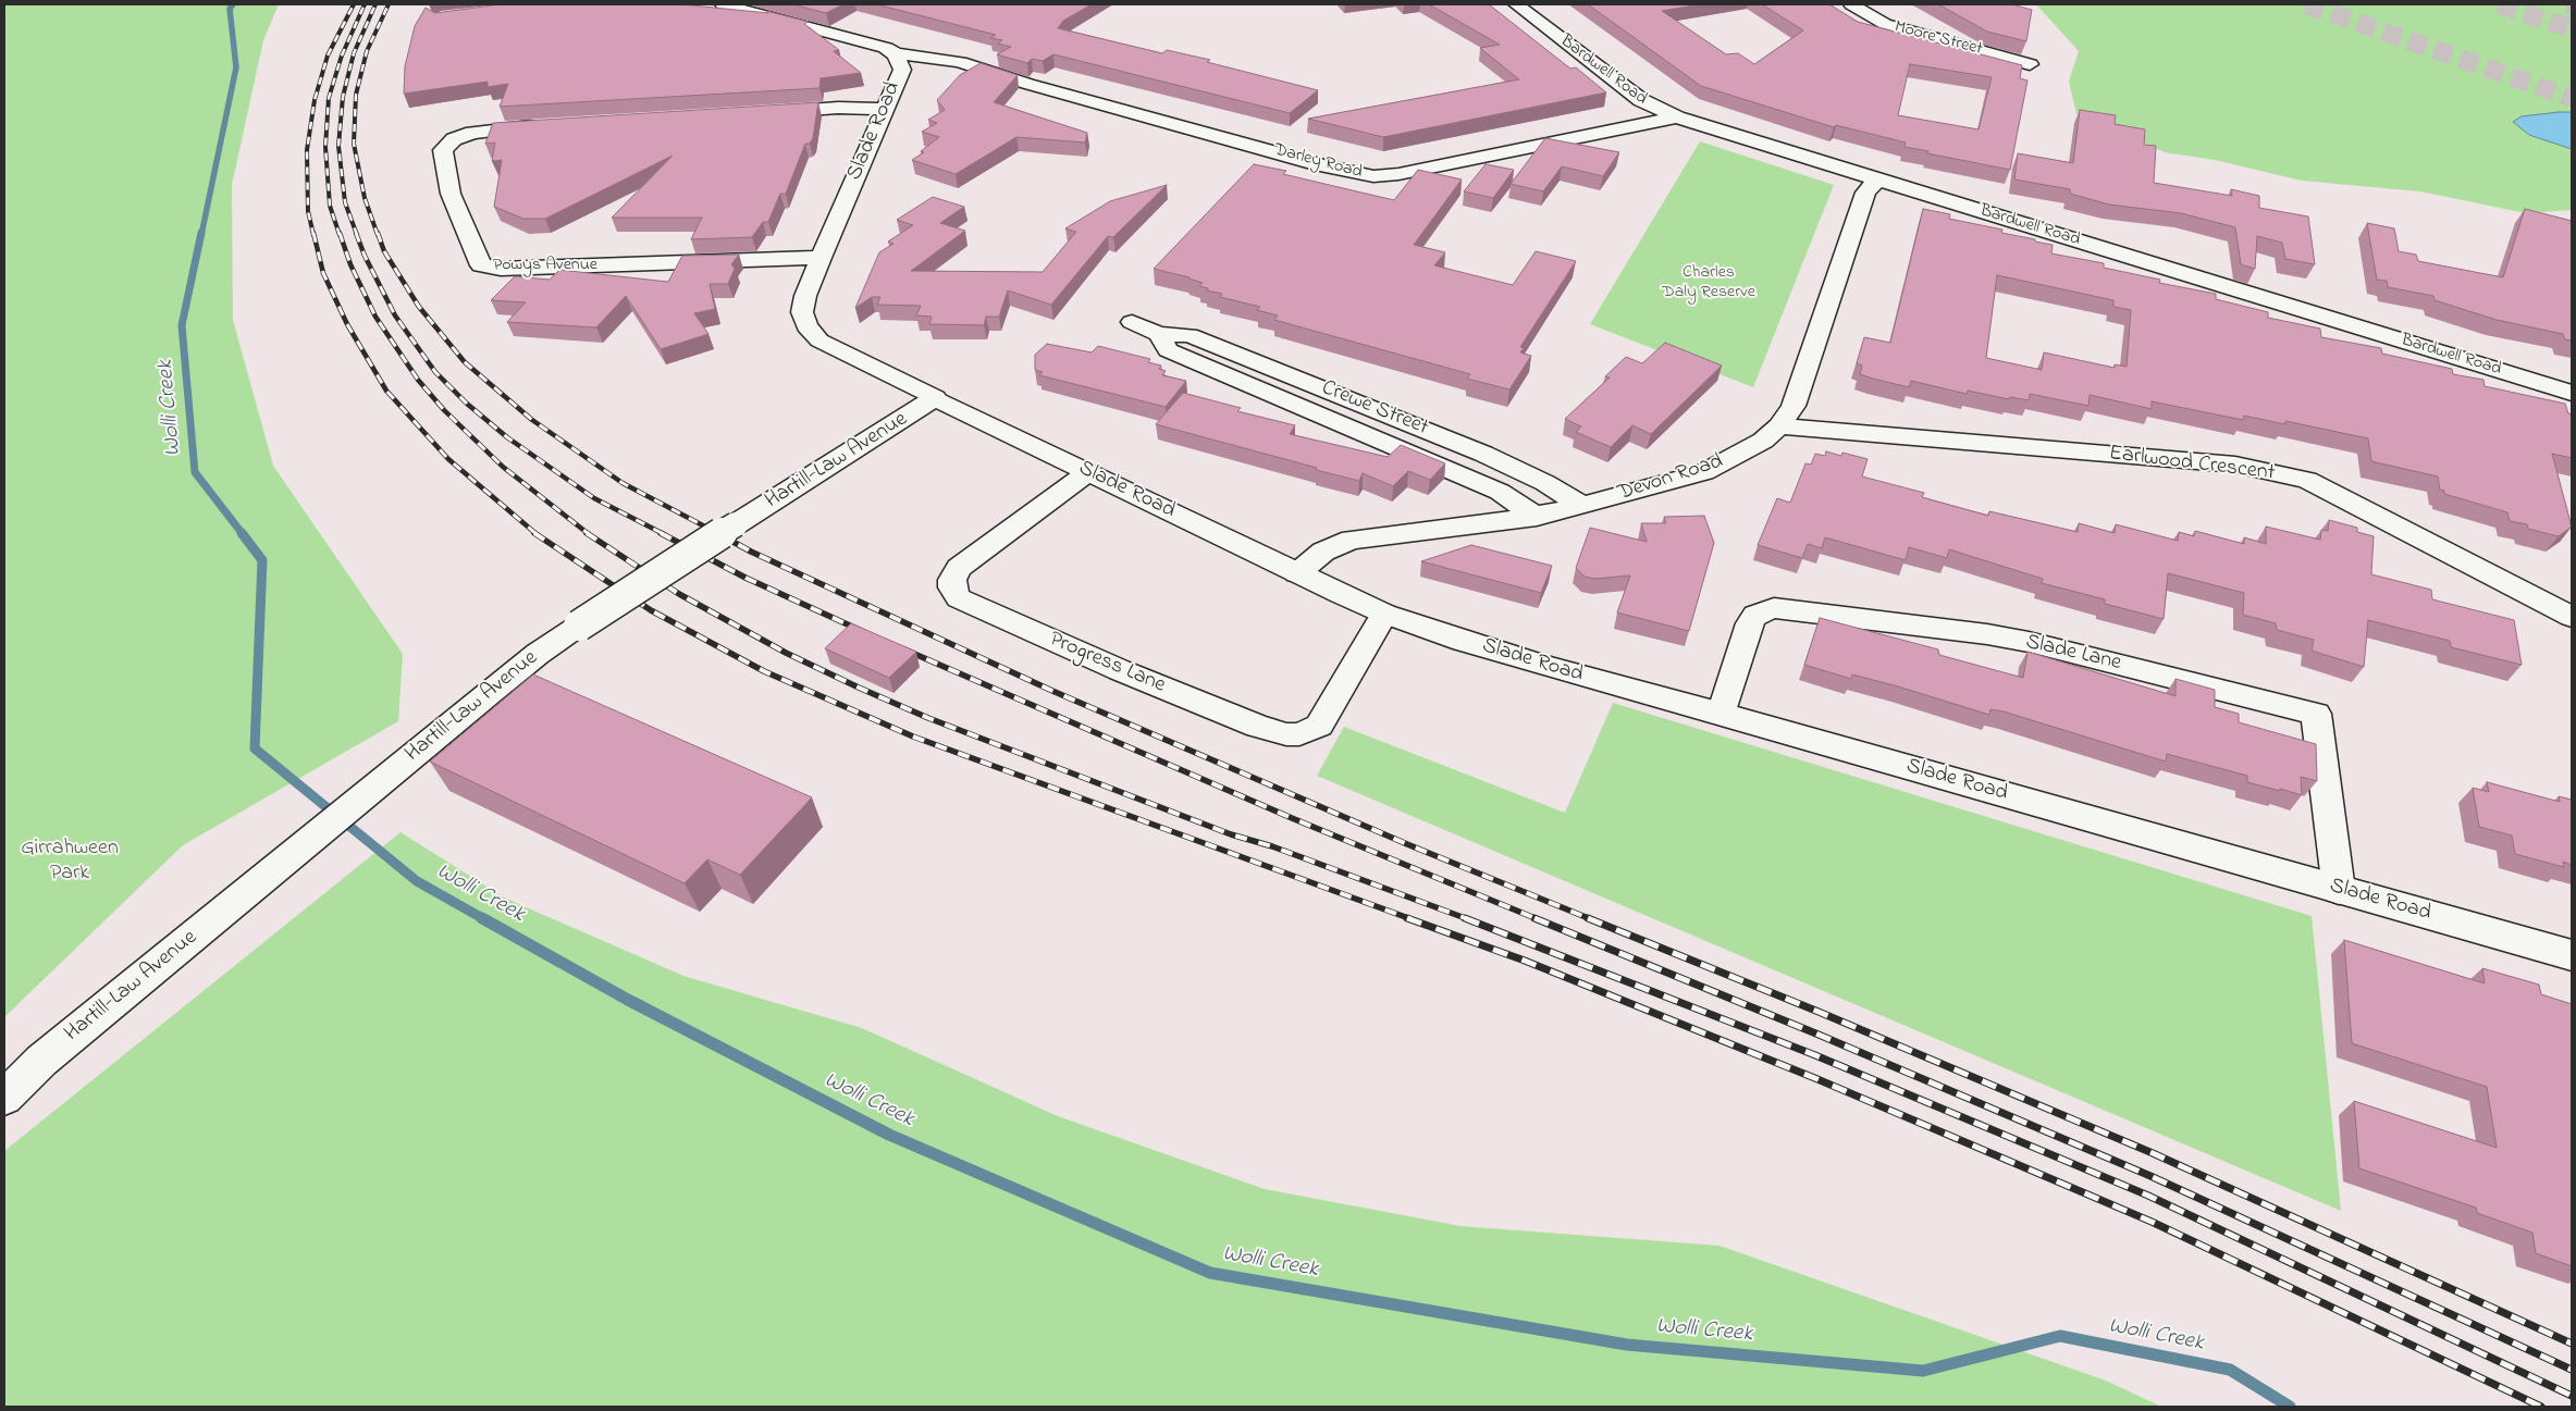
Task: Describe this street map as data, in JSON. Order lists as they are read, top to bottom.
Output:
{
  "streets": {
    "street": [
      "Moore Street",
      "Bardwell Road",
      "Slade Road",
      "Darley Road",
      "Powys Avenue",
      "Crewe Street",
      "Hartill-Law Avenue",
      "Earlwood Crescent",
      "Devon Road",
      "Slade Lane",
      "Progress Lane"
    ]
  },
  "crossings": [
    ["Bardwell Road", "Darley Road"],
    ["Bardwell Road", "Devon Road"],
    ["Slade Road", "Darley Road"],
    ["Slade Road", "Powys Avenue"],
    ["Slade Road", "Hartill-Law Avenue"],
    ["Slade Road", "Devon Road"],
    ["Slade Road", "Slade Lane"],
    ["Slade Road", "Progress Lane"],
    ["Crewe Street", "Devon Road"],
    ["Earlwood Crescent", "Devon Road"]
  ],
  "water": ["Wolli Creek"],
  "parks": ["Charles Daly Reserve", "Girrahween Park"]
}
